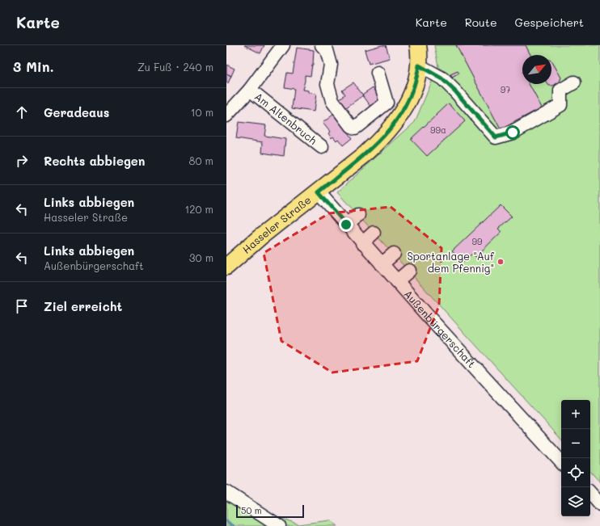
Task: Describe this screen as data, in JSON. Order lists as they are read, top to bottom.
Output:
{
  "streets": {
    "main road": ["Hasseler Straße"],
    "street": ["Am Altenbruch", "Außenbürgerschaft"]
  },
  "crossings": [
    ["Hasseler Straße", "Außenbürgerschaft"]
  ],
  "places": ["Sportanlage \"Auf dem Pfennig\""],
  "house_numbers": ["97", "99a", "99"],
  "scale_bar": "50 m",
  "north": "top right",
  "page": {
    "header": "Karte",
    "nav": ["Karte", "Route", "Gespeichert"],
    "heading": ["3 Min.", "Zu Fuß · 240 m"],
    "list": [
      ["Geradeaus", "10 m"],
      ["Rechts abbiegen", "80 m"],
      ["Links abbiegen", "Hasseler Straße", "120 m"],
      ["Links abbiegen", "Außenbürgerschaft", "30 m"],
      "Ziel erreicht"
    ],
    "map_buttons": ["+", "−"],
    "scale": "50 m"
  }
}
